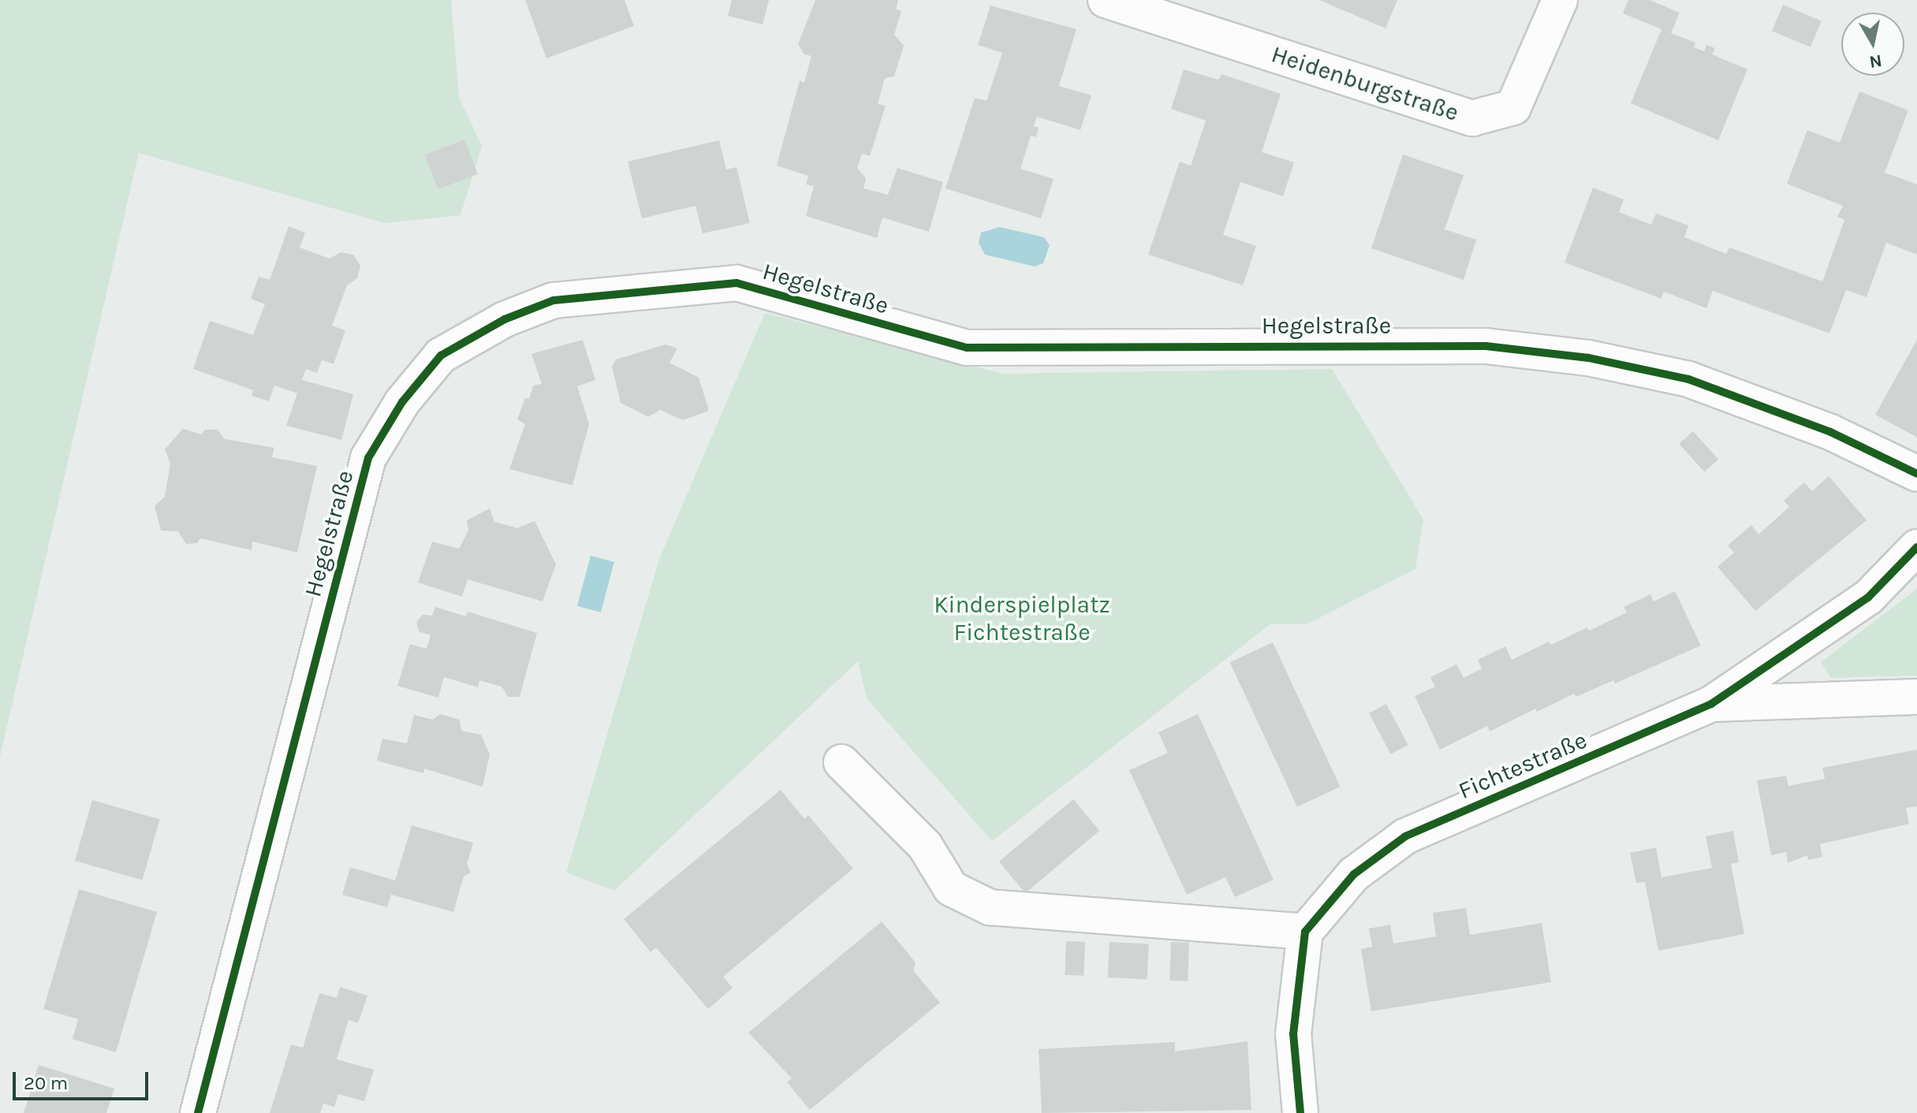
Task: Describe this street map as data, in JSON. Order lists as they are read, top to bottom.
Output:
{
  "streets": {
    "street": ["Heidenburgstraße", "Hegelstraße", "Fichtestraße"]
  },
  "parks": ["Kinderspielplatz Fichtestraße"],
  "scale_bar": "20 m",
  "north": "bottom"
}
